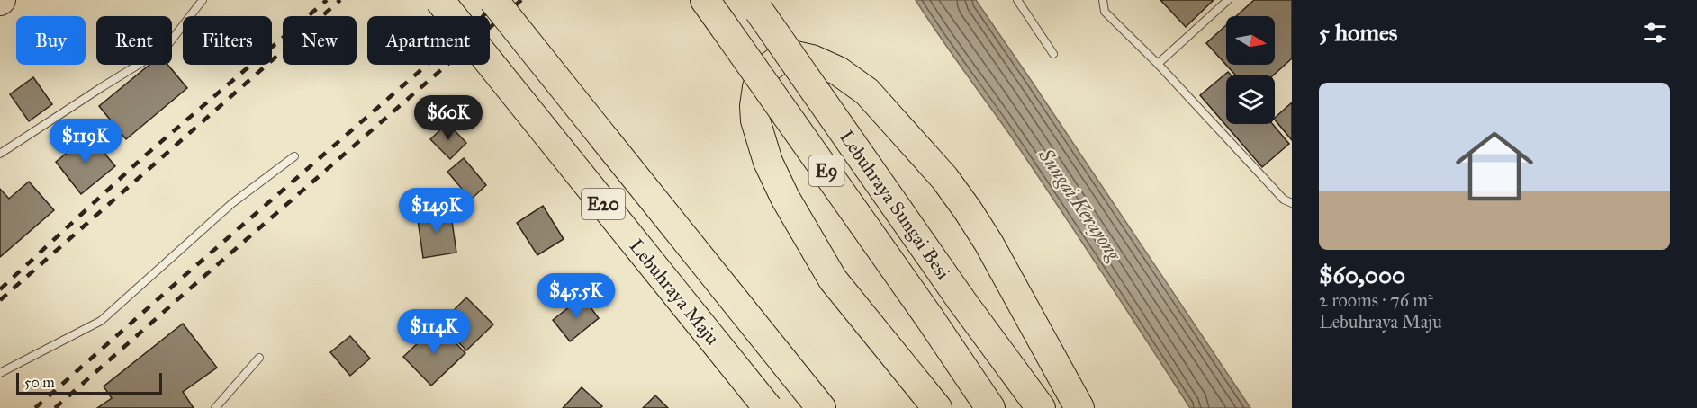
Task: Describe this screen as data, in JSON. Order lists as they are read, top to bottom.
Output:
{
  "streets": {
    "highway": [
      "E9",
      "E20",
      "Lebuhraya Sungai Besi",
      "Lebuhraya Maju"
    ]
  },
  "water": ["Sungai Kerayong"],
  "scale_bar": "50 m",
  "north": "right",
  "page": {
    "heading": "5 homes",
    "chip": [
      "Buy",
      "Rent",
      "Filters",
      "New",
      "Apartment"
    ],
    "list": [
      {
        "name": "$60,000",
        "note": "2 rooms · 76 m² · Lebuhraya Maju"
      }
    ],
    "price": [
      "$60K",
      "$119K",
      "$149K",
      "$45.5K",
      "$114K"
    ],
    "scale": "50 m"
  }
}
